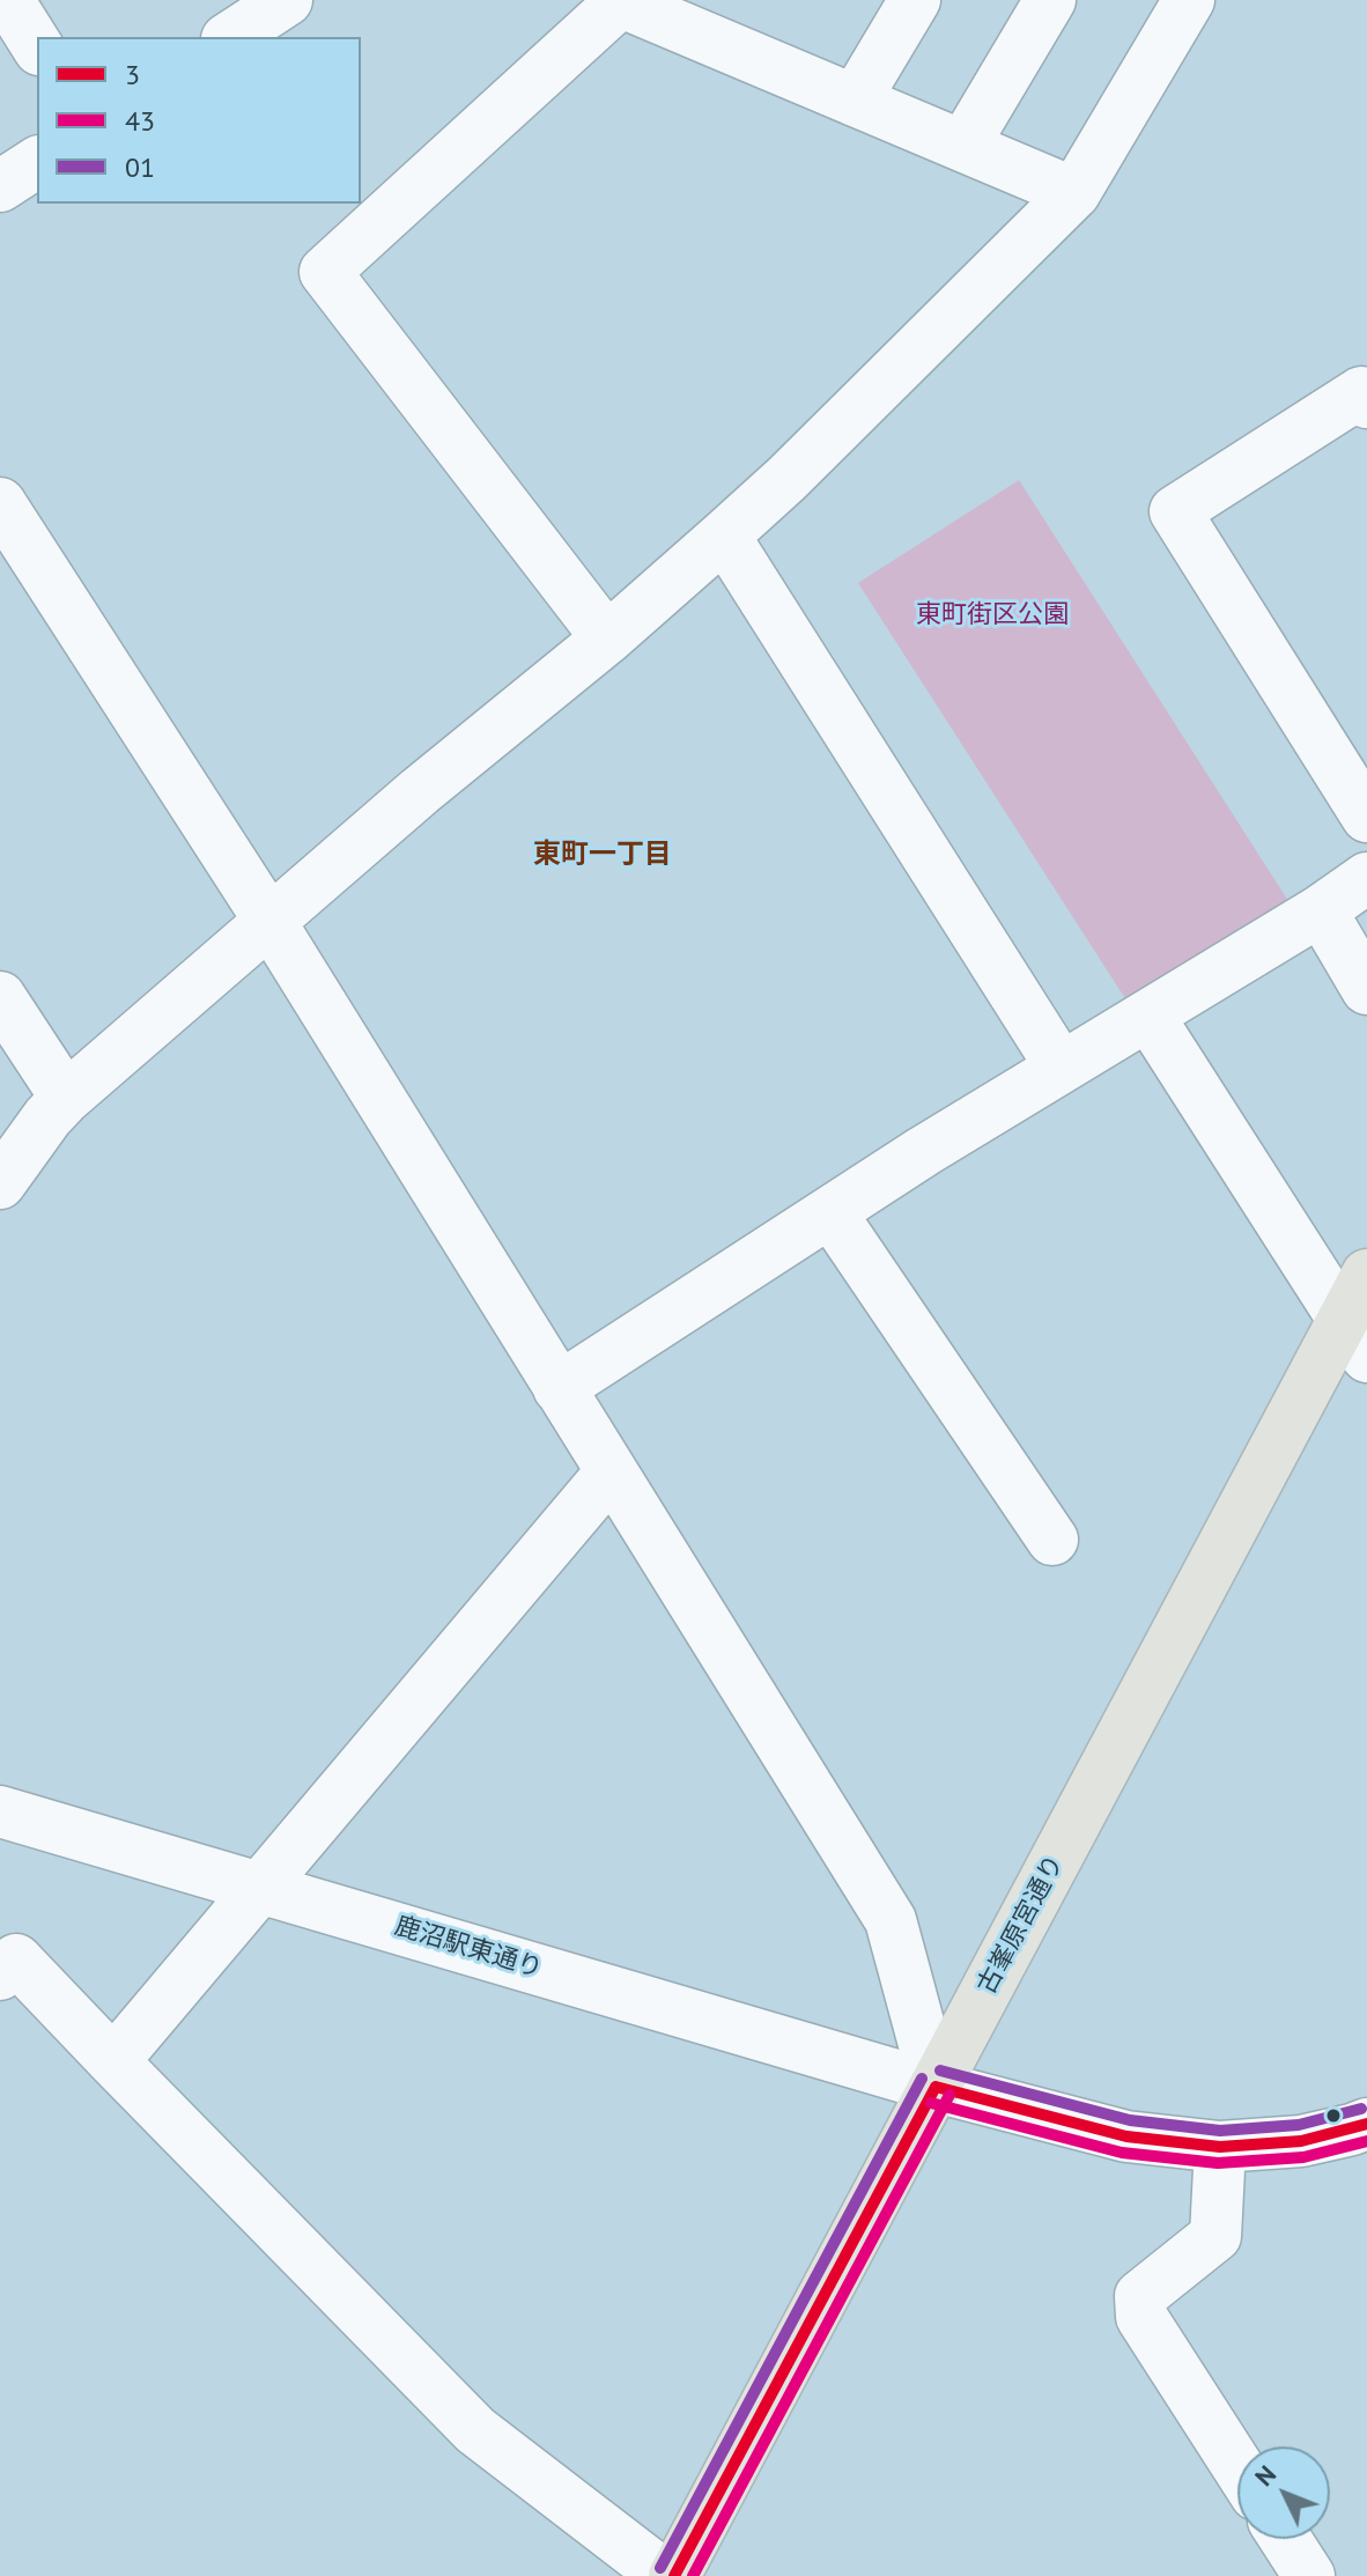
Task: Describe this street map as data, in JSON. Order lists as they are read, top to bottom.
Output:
{
  "streets": {
    "main road": ["古峯原宮通り"],
    "street": ["鹿沼駅東通り"]
  },
  "crossings": [
    ["古峯原宮通り", "鹿沼駅東通り"]
  ],
  "districts": ["東町一丁目"],
  "parks": ["東町街区公園"],
  "lines": ["transit line 01", "transit line 3", "transit line 43"],
  "legend": ["3", "43", "01"],
  "north": "top left"
}
